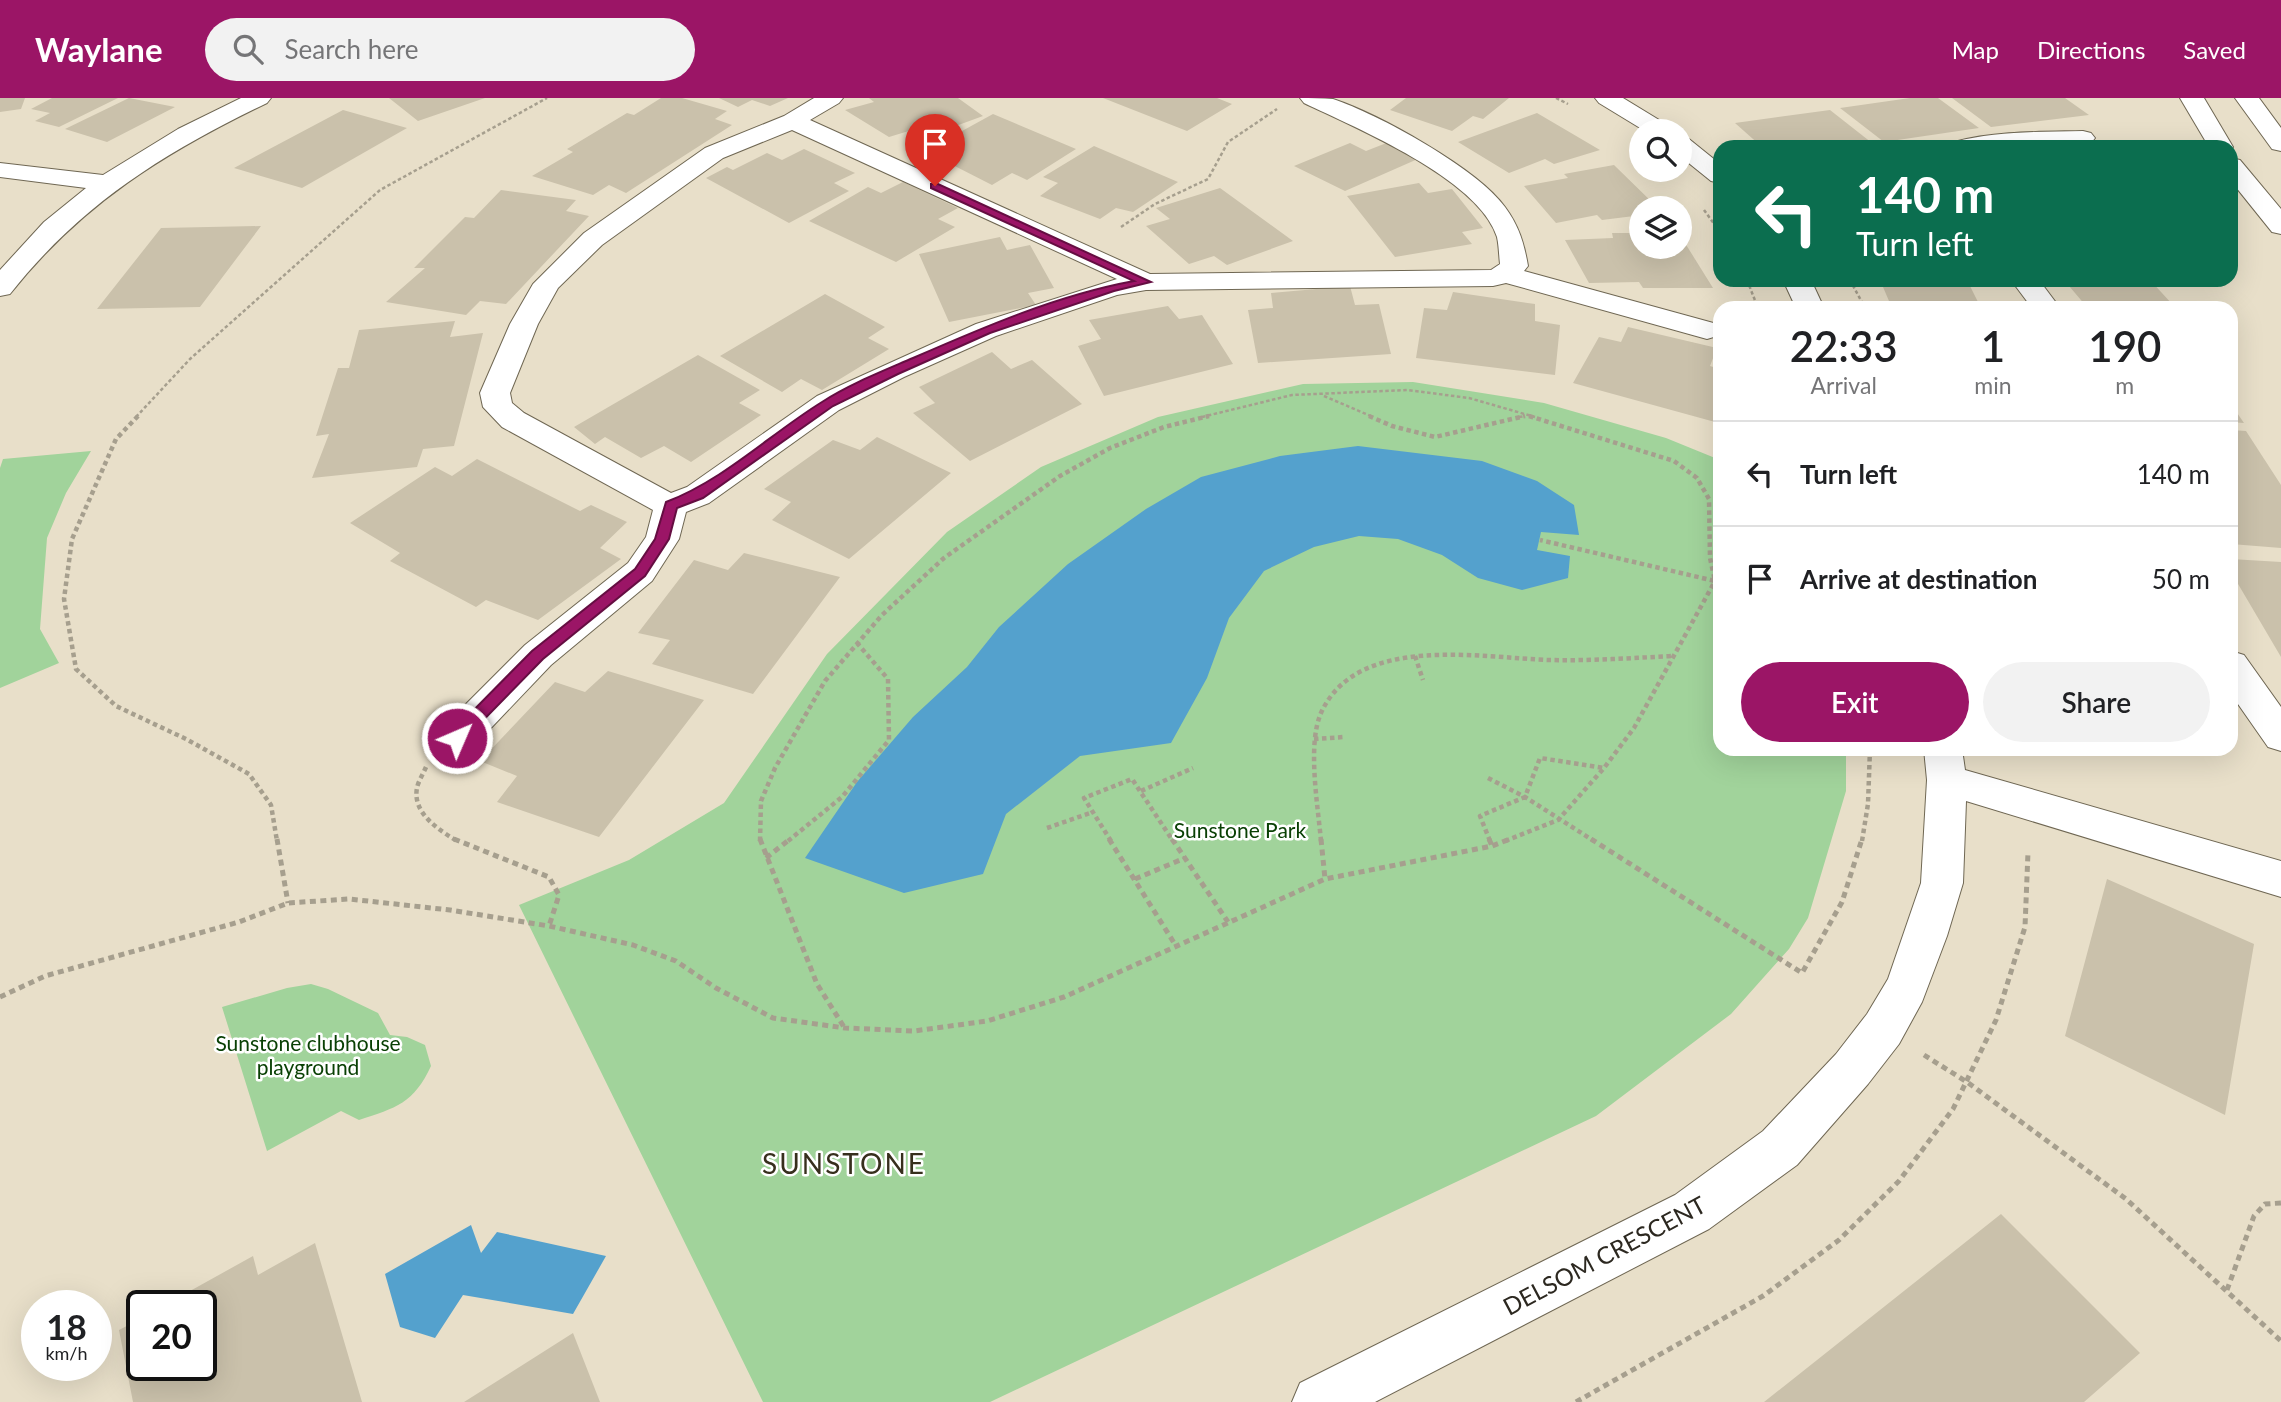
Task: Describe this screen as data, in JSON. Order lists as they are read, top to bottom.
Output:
{
  "streets": {
    "street": ["DELSOM CRESCENT"]
  },
  "districts": ["SUNSTONE"],
  "parks": ["Sunstone Park", "Sunstone clubhouse playground"],
  "page": {
    "header": "Waylane",
    "search": "Search here",
    "nav": ["Map", "Directions", "Saved"],
    "turn": ["140 m", "Turn left"],
    "eta": [
      "22:33",
      "Arrival",
      "1",
      "min",
      "190",
      "m"
    ],
    "list": [
      {
        "name": "Turn left",
        "value": "140 m"
      },
      {
        "name": "Arrive at destination",
        "value": "50 m"
      }
    ],
    "buttons": ["Exit", "Share"],
    "speed": "18 km/h",
    "limit": "20"
  }
}
